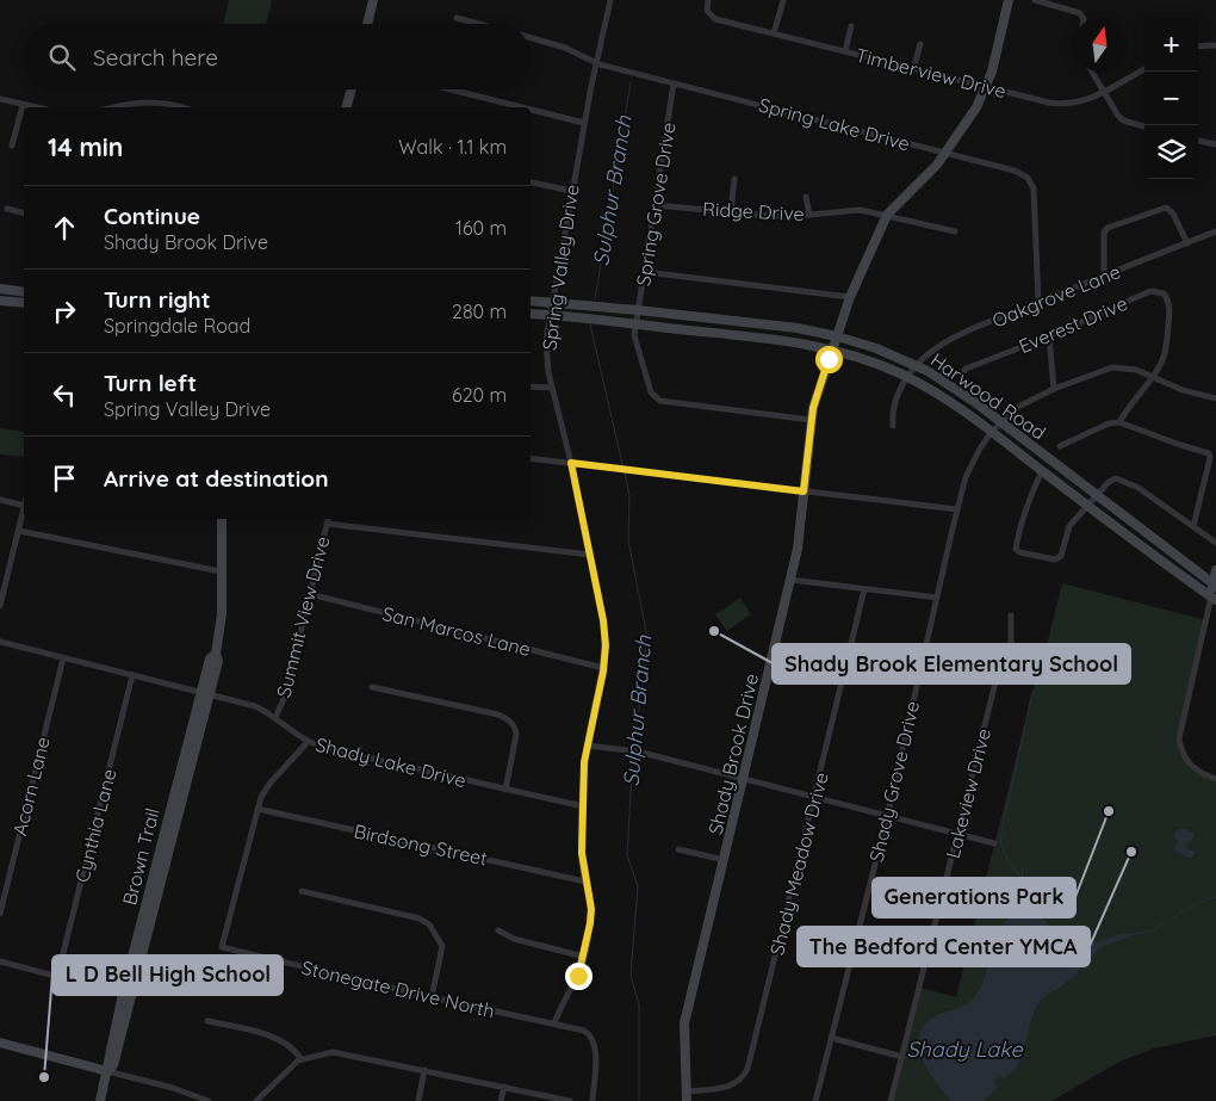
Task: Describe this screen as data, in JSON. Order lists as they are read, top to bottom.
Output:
{
  "streets": {
    "street": [
      "Timberview Drive",
      "Spring Lake Drive",
      "Spring Grove Drive",
      "Ridge Drive",
      "Spring Valley Drive",
      "Oakgrove Lane",
      "Everest Drive",
      "Harwood Road",
      "Summit View Drive",
      "San Marcos Lane",
      "Shady Brook Drive",
      "Shady Lake Drive",
      "Shady Grove Drive",
      "Acorn Lane",
      "Lakeview Drive",
      "Cynthia Lane",
      "Birdsong Street",
      "Brown Trail",
      "Shady Meadow Drive",
      "Stonegate Drive North"
    ]
  },
  "crossings": [
    ["Timberview Drive", "Shady Brook Drive"],
    ["Spring Lake Drive", "Spring Grove Drive"],
    ["Spring Lake Drive", "Spring Valley Drive"],
    ["Spring Lake Drive", "Oakgrove Lane"],
    ["Spring Lake Drive", "Shady Brook Drive"],
    ["Spring Grove Drive", "Ridge Drive"],
    ["Spring Grove Drive", "Harwood Road"],
    ["Spring Grove Drive", "Shady Brook Drive"],
    ["Ridge Drive", "Shady Brook Drive"],
    ["Spring Valley Drive", "Harwood Road"],
    ["Spring Valley Drive", "San Marcos Lane"],
    ["Spring Valley Drive", "Shady Lake Drive"],
    ["Spring Valley Drive", "Birdsong Street"],
    ["Spring Valley Drive", "Stonegate Drive North"],
    ["Oakgrove Lane", "Harwood Road"],
    ["Everest Drive", "Shady Grove Drive"],
    ["Harwood Road", "Shady Brook Drive"],
    ["Harwood Road", "Shady Grove Drive"],
    ["Summit View Drive", "San Marcos Lane"],
    ["Summit View Drive", "Shady Lake Drive"],
    ["Shady Brook Drive", "Shady Meadow Drive"],
    ["Shady Lake Drive", "Acorn Lane"],
    ["Shady Lake Drive", "Cynthia Lane"],
    ["Shady Lake Drive", "Brown Trail"],
    ["Shady Lake Drive", "Stonegate Drive North"],
    ["Birdsong Street", "Stonegate Drive North"]
  ],
  "water": ["Sulphur Branch", "Shady Lake"],
  "places": [
    "Shady Brook Elementary School",
    "Generations Park",
    "The Bedford Center YMCA",
    "L D Bell High School"
  ],
  "north": "top",
  "page": {
    "map_buttons": ["+", "−"],
    "search": "Search here",
    "heading": ["14 min", "Walk · 1.1 km"],
    "list": [
      ["Continue", "Shady Brook Drive", "160 m"],
      ["Turn right", "Springdale Road", "280 m"],
      ["Turn left", "Spring Valley Drive", "620 m"],
      "Arrive at destination"
    ]
  }
}
